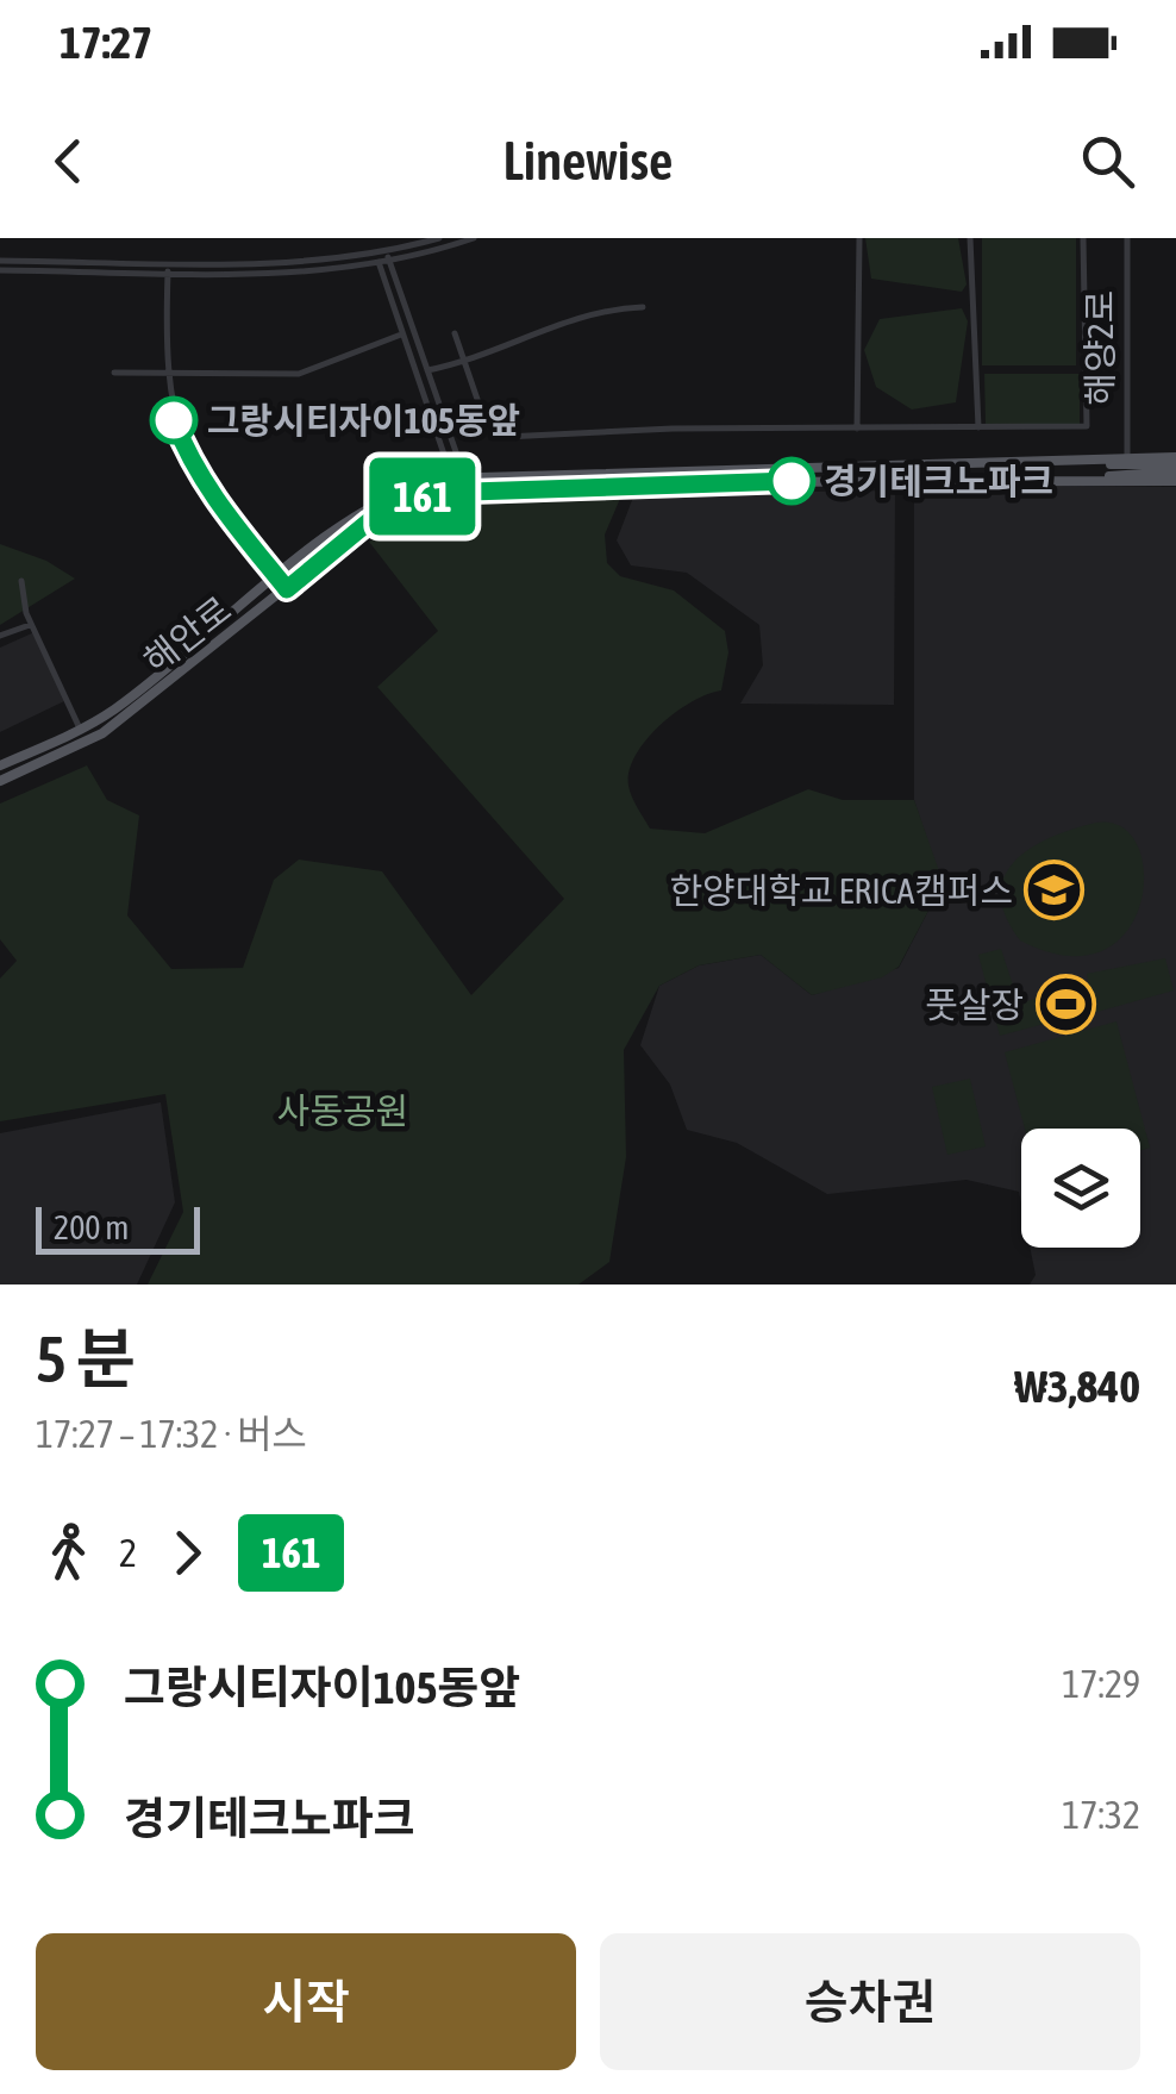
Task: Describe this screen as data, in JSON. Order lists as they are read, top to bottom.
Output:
{
  "streets": {
    "main road": ["해안로"],
    "street": ["해양2로"]
  },
  "crossings": [
    ["해양2로", "해안로"]
  ],
  "parks": ["사동공원"],
  "places": {
    "other": ["그랑시티자이105동앞", "경기테크노파크"],
    "school or university": ["한양대학교 ERICA캠퍼스"],
    "sports": ["풋살장"]
  },
  "lines": ["bus line 161"],
  "scale_bar": "200 m",
  "page": {
    "status": "17:27",
    "header": "Linewise",
    "on_map": "161",
    "scale": "200 m",
    "heading": ["5 분", "17:27 – 17:32 · 버스", "₩3,840"],
    "legs": ["2", "161"],
    "list": [
      {
        "name": "그랑시티자이105동앞",
        "value": "17:29"
      },
      {
        "name": "경기테크노파크",
        "value": "17:32"
      }
    ],
    "buttons": ["시작", "승차권"]
  }
}
